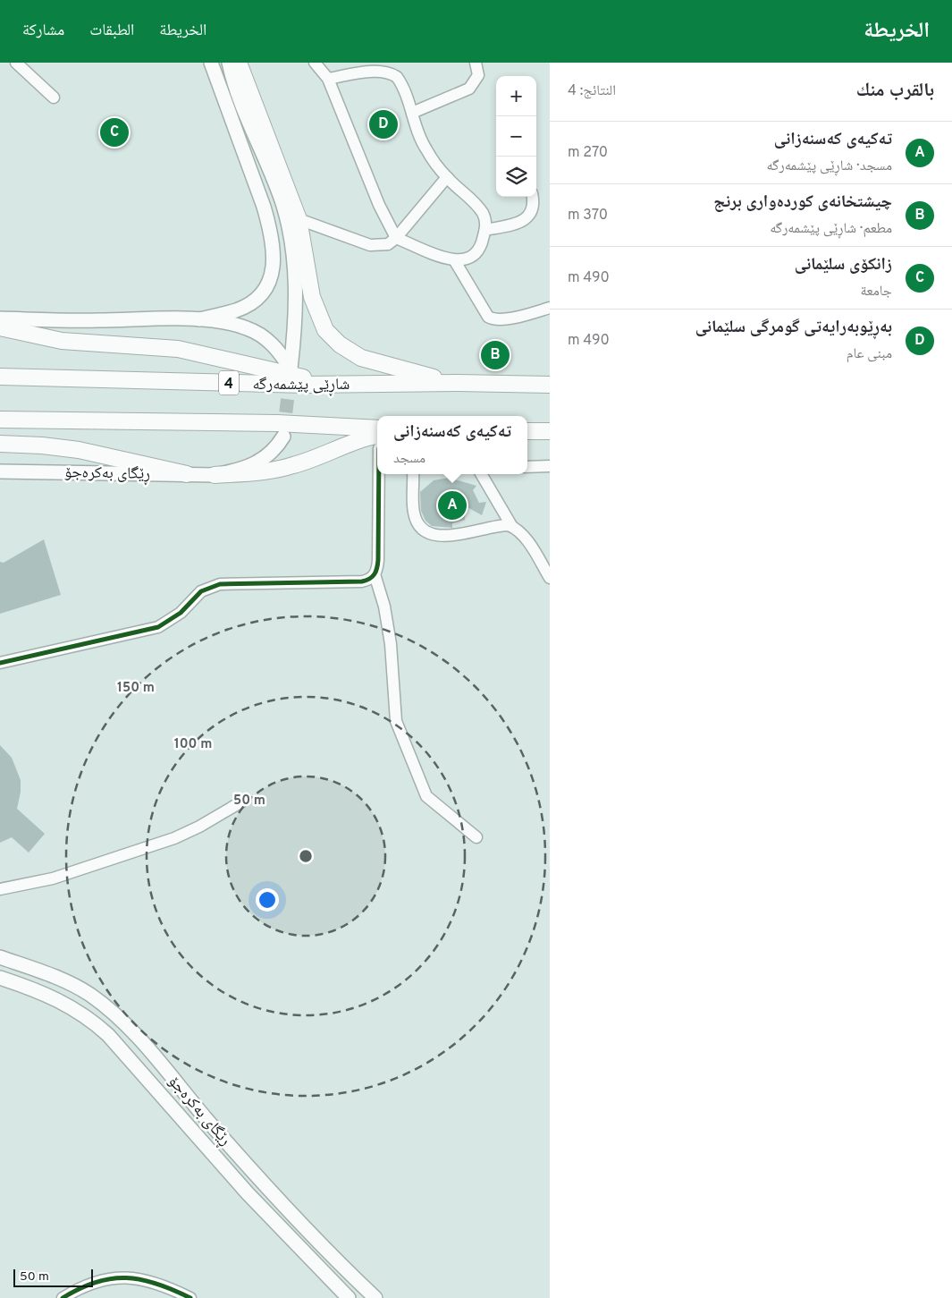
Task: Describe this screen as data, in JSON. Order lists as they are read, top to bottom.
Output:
{
  "streets": {
    "highway": ["4", "شاڕێی پێشمەرگە"],
    "main road": ["ڕێگای بەکرەجۆ"]
  },
  "scale_bar": "50 m",
  "page": {
    "header": "الخريطة",
    "nav": ["الخريطة", "الطبقات", "مشاركة"],
    "heading": ["بالقرب منك", "النتائج: 4"],
    "map_buttons": ["+", "−"],
    "pins": [
      "D",
      "C",
      "B",
      "A"
    ],
    "list": [
      {
        "mark": "A",
        "name": "تەکیەی کەسنەزانی",
        "note": "مسجد · شاڕێی پێشمەرگە",
        "value": "270 m"
      },
      {
        "mark": "B",
        "name": "چيشتخانەی کوردەواری برنج",
        "note": "مطعم · شاڕێی پێشمەرگە",
        "value": "370 m"
      },
      {
        "mark": "C",
        "name": "زانکۆی سلێمانی",
        "note": "جامعة",
        "value": "490 m"
      },
      {
        "mark": "D",
        "name": "بەڕێوبەرایەتی گومرگی سلێمانی",
        "note": "مبنى عام",
        "value": "490 m"
      }
    ],
    "popup": ["تەکیەی کەسنەزانی", "مسجد"],
    "scale": "50 m"
  },
  "rings": ["150 m", "100 m", "50 m"]
}
